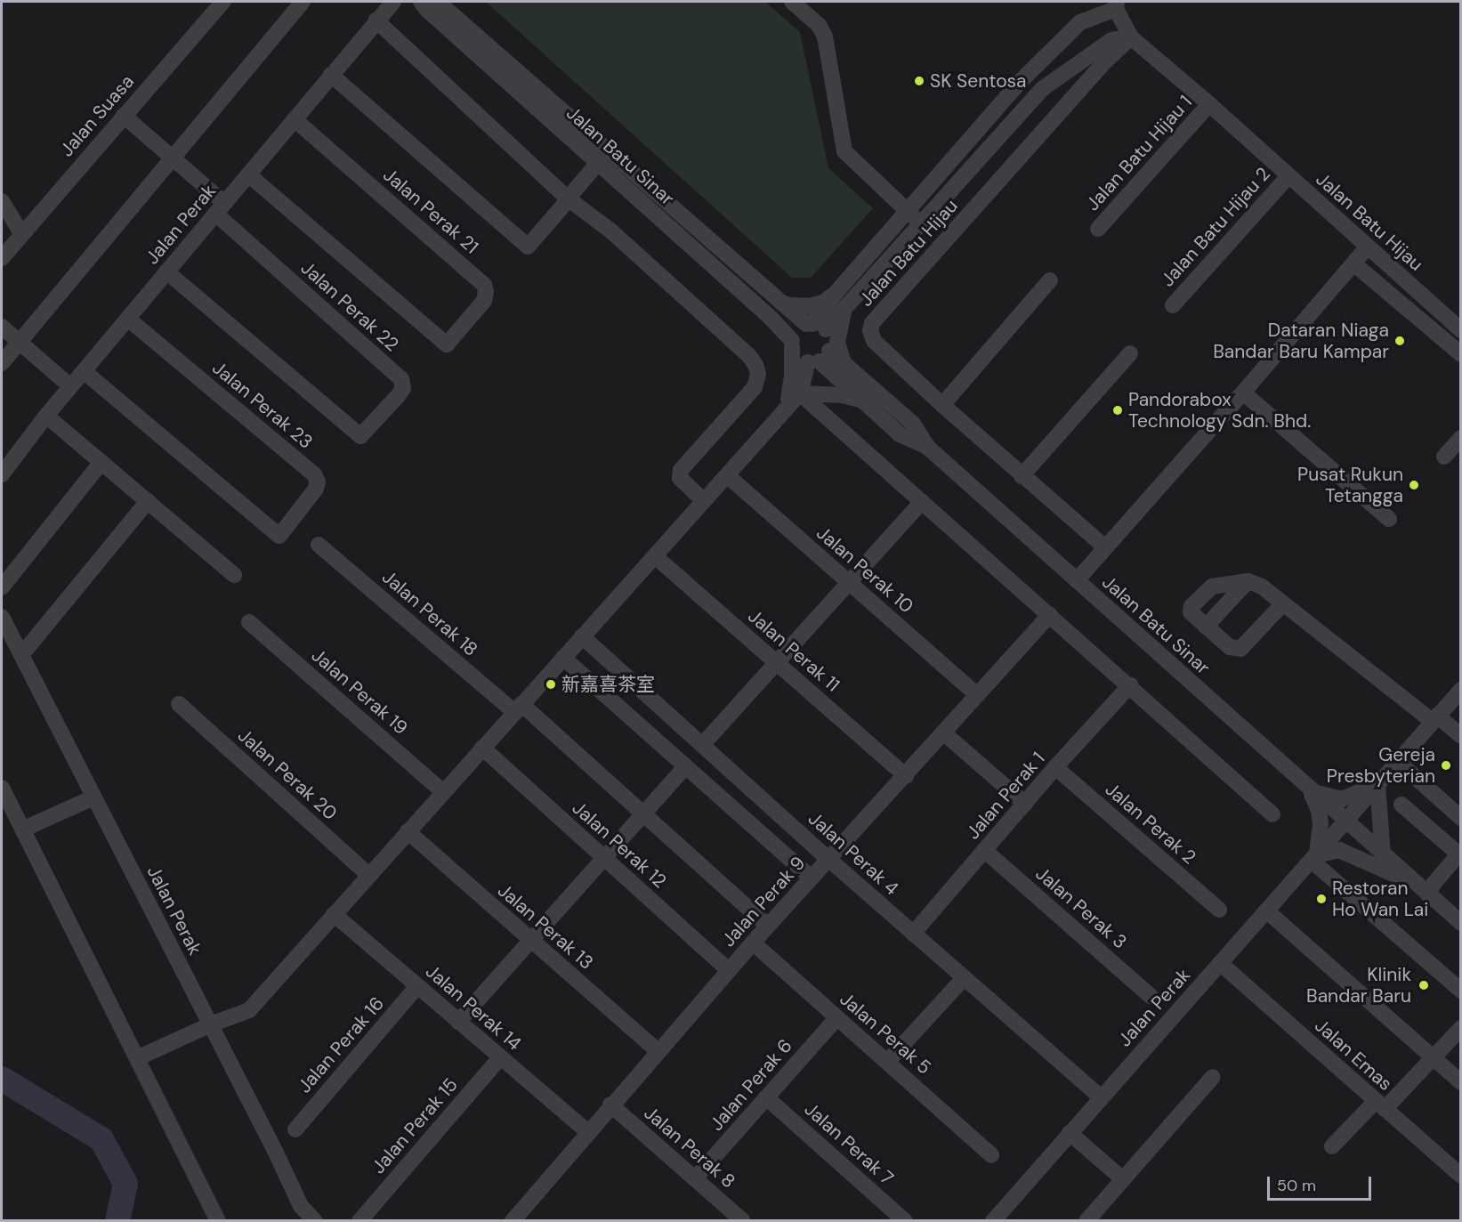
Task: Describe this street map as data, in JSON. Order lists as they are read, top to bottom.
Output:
{
  "streets": {
    "street": [
      "Jalan Suasa",
      "Jalan Batu Hijau 1",
      "Jalan Batu Sinar",
      "Jalan Perak 21",
      "Jalan Batu Hijau",
      "Jalan Perak",
      "Jalan Batu Hijau 2",
      "Jalan Perak 22",
      "Jalan Perak 23",
      "Jalan Perak 10",
      "Jalan Perak 18",
      "Jalan Perak 11",
      "Jalan Perak 19",
      "Jalan Perak 20",
      "Jalan Perak 1",
      "Jalan Perak 2",
      "Jalan Perak 12",
      "Jalan Perak 4",
      "Jalan Perak 9",
      "Jalan Perak 3",
      "Jalan Perak 13",
      "Jalan Perak 14",
      "Jalan Perak 5",
      "Jalan Perak 16",
      "Jalan Emas",
      "Jalan Perak 6",
      "Jalan Perak 15",
      "Jalan Perak 7",
      "Jalan Perak 8"
    ]
  },
  "crossings": [
    ["Jalan Batu Hijau 1", "Jalan Batu Hijau"],
    ["Jalan Batu Sinar", "Jalan Batu Hijau"],
    ["Jalan Batu Sinar", "Jalan Perak"],
    ["Jalan Perak 21", "Jalan Perak"],
    ["Jalan Batu Hijau", "Jalan Batu Hijau 2"],
    ["Jalan Perak", "Jalan Perak 22"],
    ["Jalan Perak", "Jalan Perak 23"],
    ["Jalan Perak", "Jalan Perak 4"],
    ["Jalan Perak", "Jalan Emas"],
    ["Jalan Perak 10", "Jalan Perak 9"],
    ["Jalan Perak 18", "Jalan Perak 9"],
    ["Jalan Perak 11", "Jalan Perak 9"],
    ["Jalan Perak 1", "Jalan Perak 2"],
    ["Jalan Perak 1", "Jalan Perak 4"],
    ["Jalan Perak 1", "Jalan Perak 3"],
    ["Jalan Perak 12", "Jalan Perak 9"],
    ["Jalan Perak 4", "Jalan Perak 9"],
    ["Jalan Perak 9", "Jalan Perak 13"],
    ["Jalan Perak 9", "Jalan Perak 14"],
    ["Jalan Perak 9", "Jalan Perak 5"],
    ["Jalan Perak 9", "Jalan Perak 8"],
    ["Jalan Perak 14", "Jalan Perak 16"],
    ["Jalan Perak 14", "Jalan Perak 15"],
    ["Jalan Perak 5", "Jalan Perak 6"],
    ["Jalan Perak 6", "Jalan Perak 7"],
    ["Jalan Perak 6", "Jalan Perak 8"]
  ],
  "places": [
    "SK Sentosa",
    "Dataran Niaga Bandar Baru Kampar",
    "Pandorabox Technology Sdn. Bhd.",
    "Pusat Rukun Tetangga",
    "新嘉喜茶室",
    "Gereja Presbyterian",
    "Restoran Ho Wan Lai",
    "Klinik Bandar Baru"
  ],
  "scale_bar": "50 m"
}
